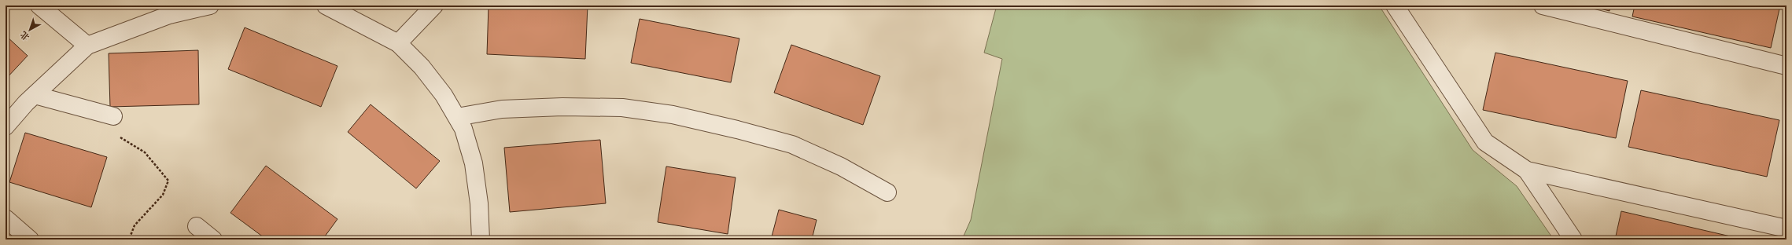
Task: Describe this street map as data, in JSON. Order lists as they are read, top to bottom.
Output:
{
  "north": "bottom left"
}
